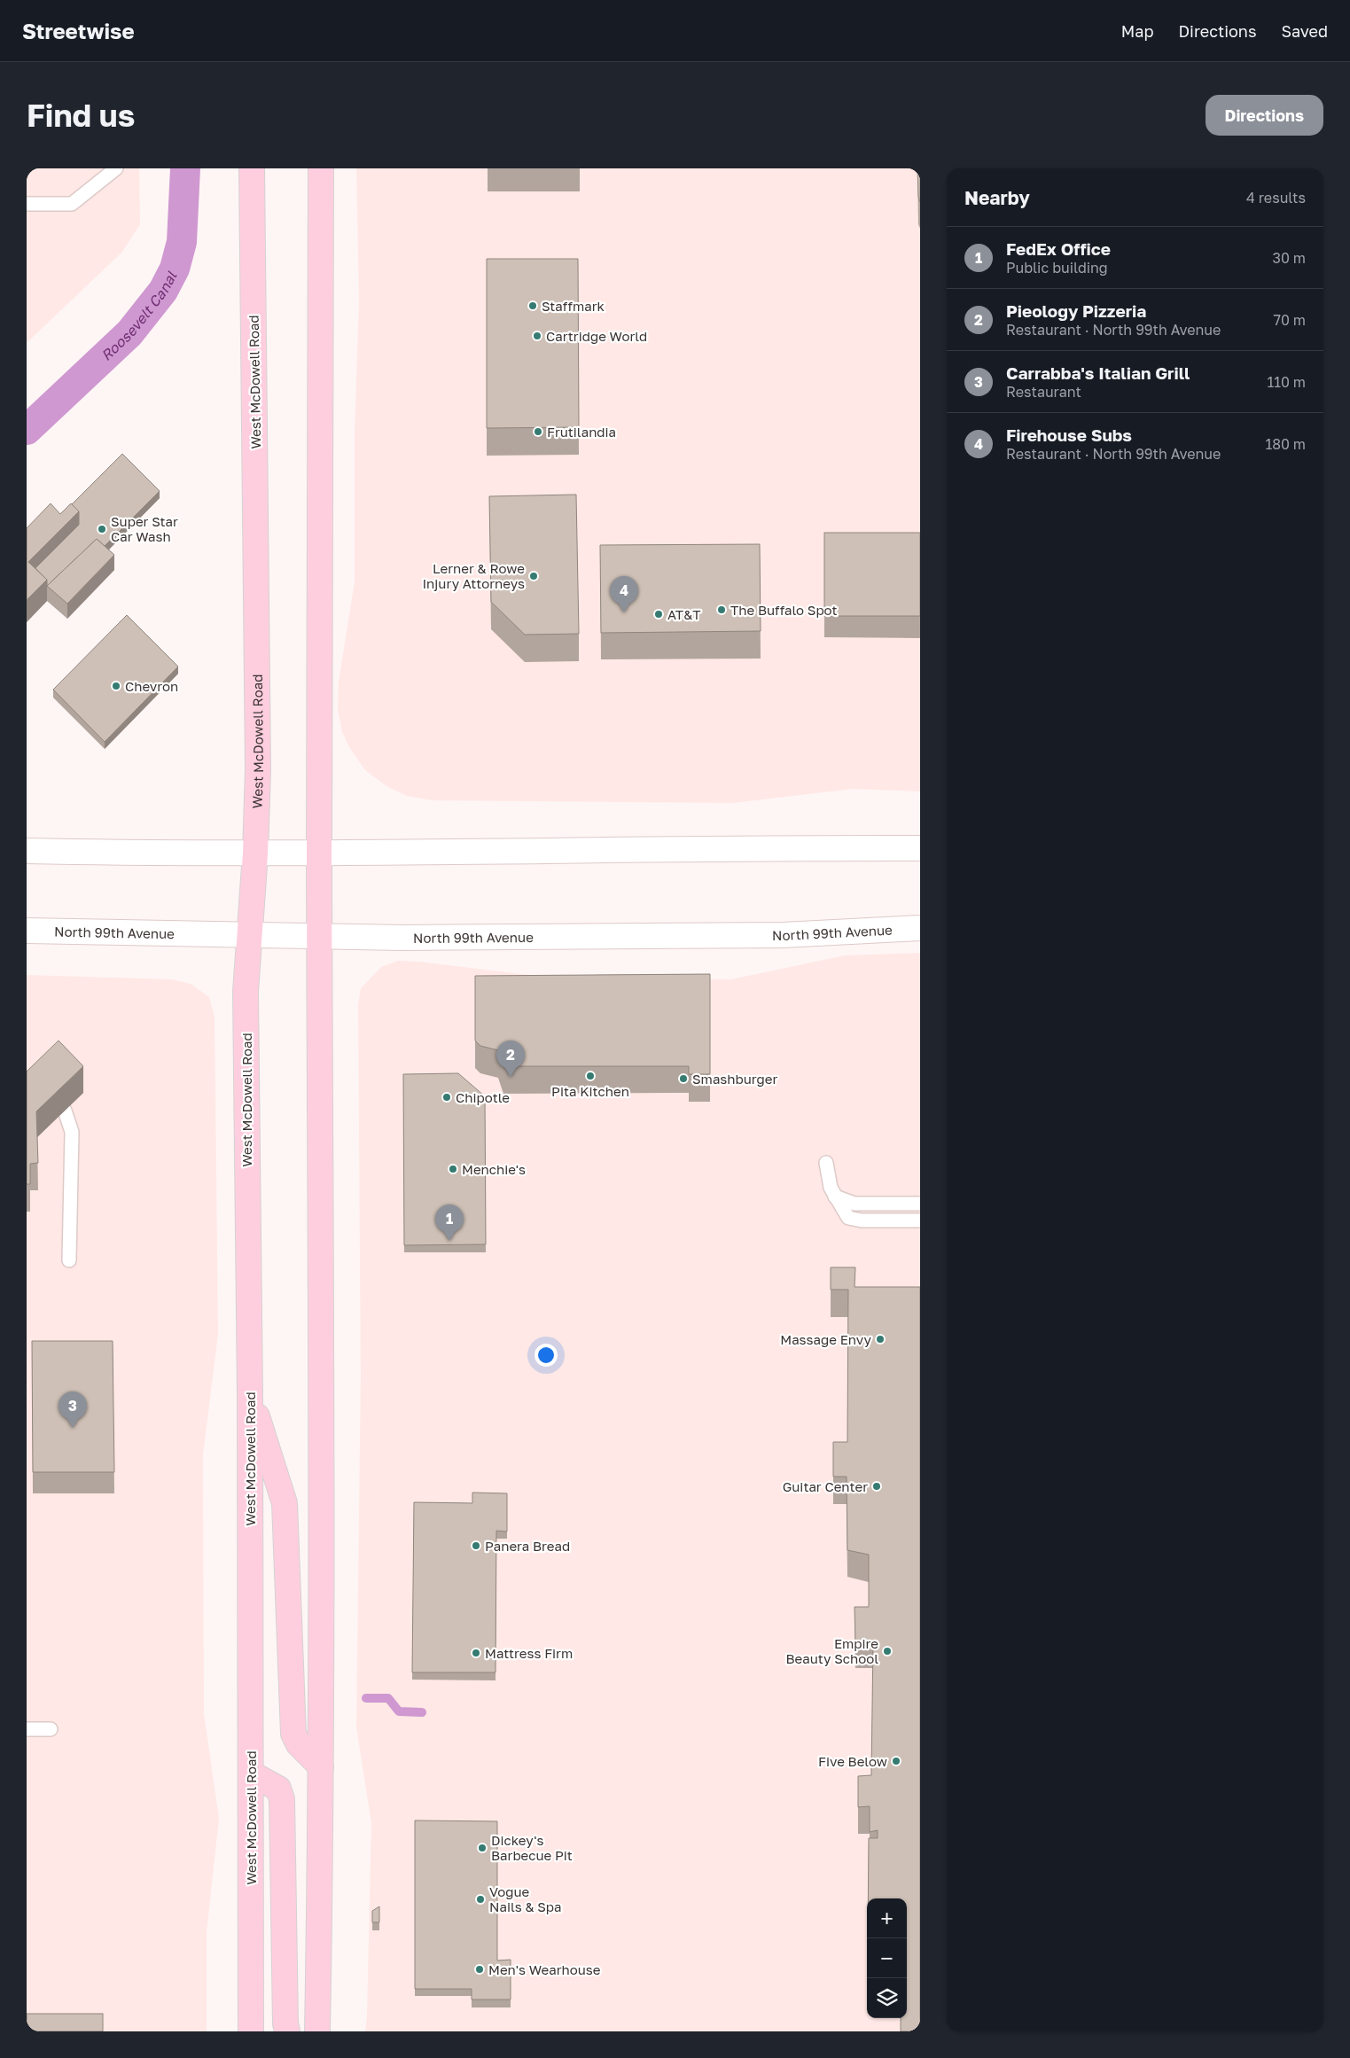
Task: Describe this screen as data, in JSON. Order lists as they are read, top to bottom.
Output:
{
  "streets": {
    "main road": ["West McDowell Road", "North 99th Avenue"]
  },
  "crossings": [
    ["West McDowell Road", "North 99th Avenue"]
  ],
  "water": ["Roosevelt Canal"],
  "places": [
    "Staffmark",
    "Cartridge World",
    "Frutilandia",
    "Super Star Car Wash",
    "Lerner & Rowe Injury Attorneys",
    "The Buffalo Spot",
    "AT&T",
    "Chevron",
    "Pita Kitchen",
    "Smashburger",
    "Chipotle",
    "Menchie's",
    "Massage Envy",
    "Guitar Center",
    "Panera Bread",
    "Empire Beauty School",
    "Mattress Firm",
    "Five Below",
    "Dickey's Barbecue Pit",
    "Vogue Nails & Spa",
    "Men's Wearhouse"
  ],
  "page": {
    "header": "Streetwise",
    "nav": ["Map", "Directions", "Saved"],
    "buttons": "Directions",
    "title": "Find us",
    "heading": ["Nearby", "4 results"],
    "list": [
      {
        "mark": "1",
        "name": "FedEx Office",
        "note": "Public building",
        "value": "30 m"
      },
      {
        "mark": "2",
        "name": "Pieology Pizzeria",
        "note": "Restaurant · North 99th Avenue",
        "value": "70 m"
      },
      {
        "mark": "3",
        "name": "Carrabba's Italian Grill",
        "note": "Restaurant",
        "value": "110 m"
      },
      {
        "mark": "4",
        "name": "Firehouse Subs",
        "note": "Restaurant · North 99th Avenue",
        "value": "180 m"
      }
    ],
    "pins": [
      "4",
      "2",
      "1",
      "3"
    ],
    "map_buttons": ["+", "−"]
  }
}
